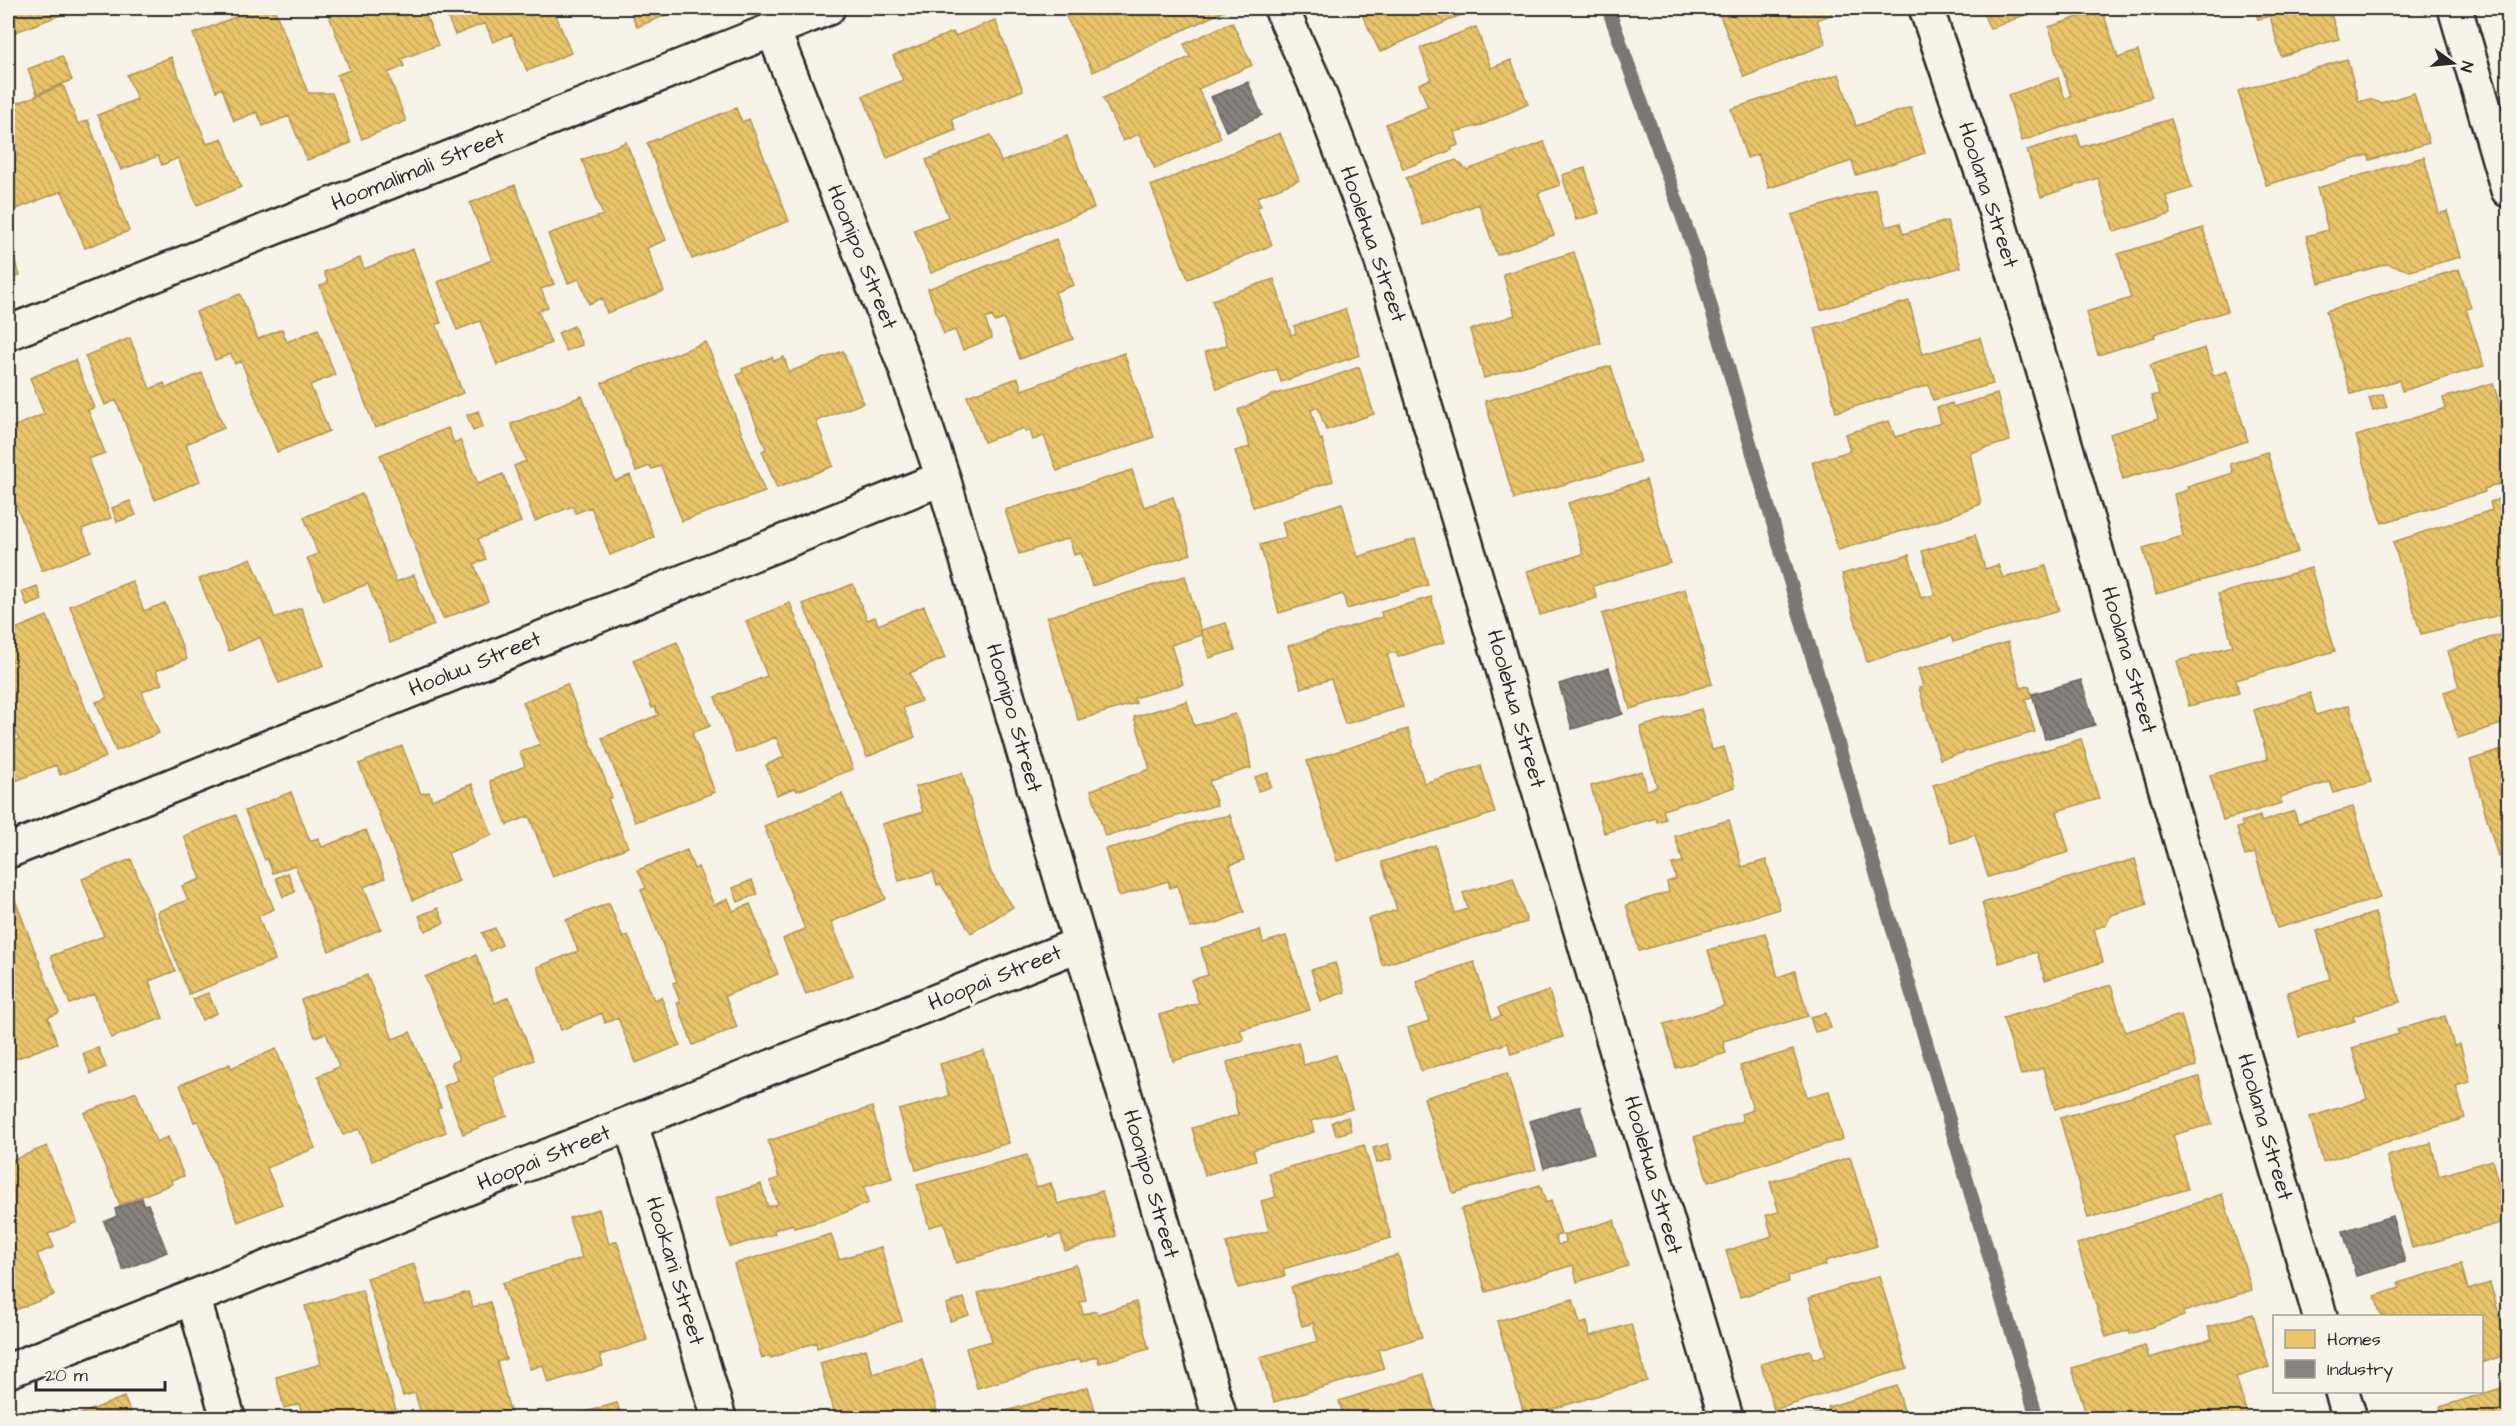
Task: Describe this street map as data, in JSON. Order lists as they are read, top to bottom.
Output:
{
  "streets": {
    "street": [
      "Hoomalimali Street",
      "Hoolana Street",
      "Hoolehua Street",
      "Hoonipo Street",
      "Hooluu Street",
      "Hoopai Street",
      "Hookani Street"
    ]
  },
  "crossings": [
    ["Hoomalimali Street", "Hoonipo Street"],
    ["Hoonipo Street", "Hooluu Street"],
    ["Hoonipo Street", "Hoopai Street"],
    ["Hoopai Street", "Hookani Street"]
  ],
  "legend": ["Homes", "Industry"],
  "scale_bar": "20 m",
  "north": "right"
}
